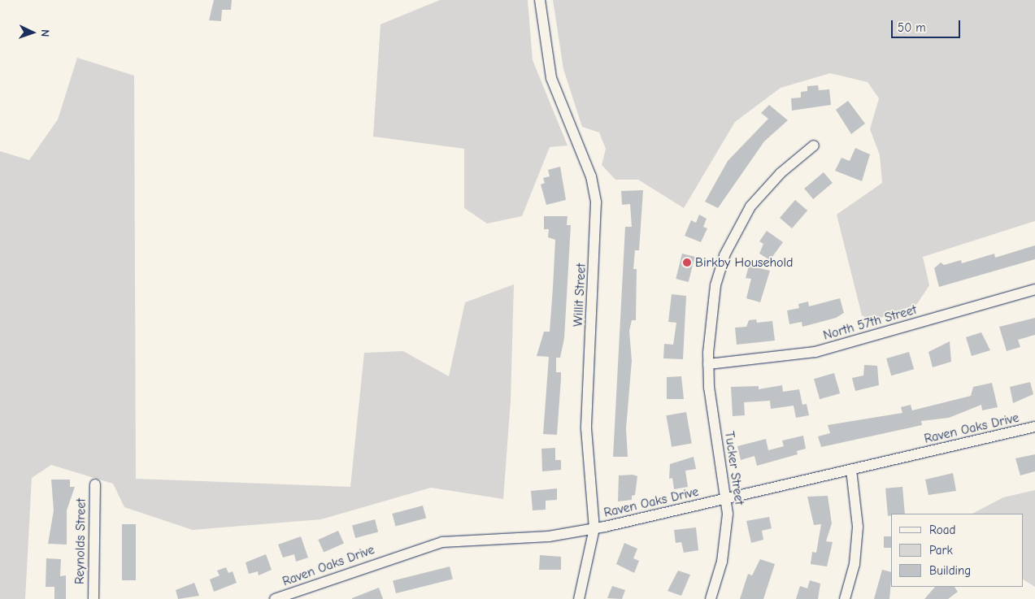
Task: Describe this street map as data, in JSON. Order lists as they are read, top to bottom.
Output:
{
  "streets": {
    "street": [
      "Willit Street",
      "North 57th Street",
      "Raven Oaks Drive",
      "Tucker Street",
      "Reynolds Street"
    ]
  },
  "crossings": [
    ["Willit Street", "Raven Oaks Drive"],
    ["North 57th Street", "Tucker Street"],
    ["Raven Oaks Drive", "Tucker Street"]
  ],
  "places": ["Birkby Household"],
  "legend": ["Road", "Park", "Building"],
  "scale_bar": "50 m",
  "north": "right"
}
